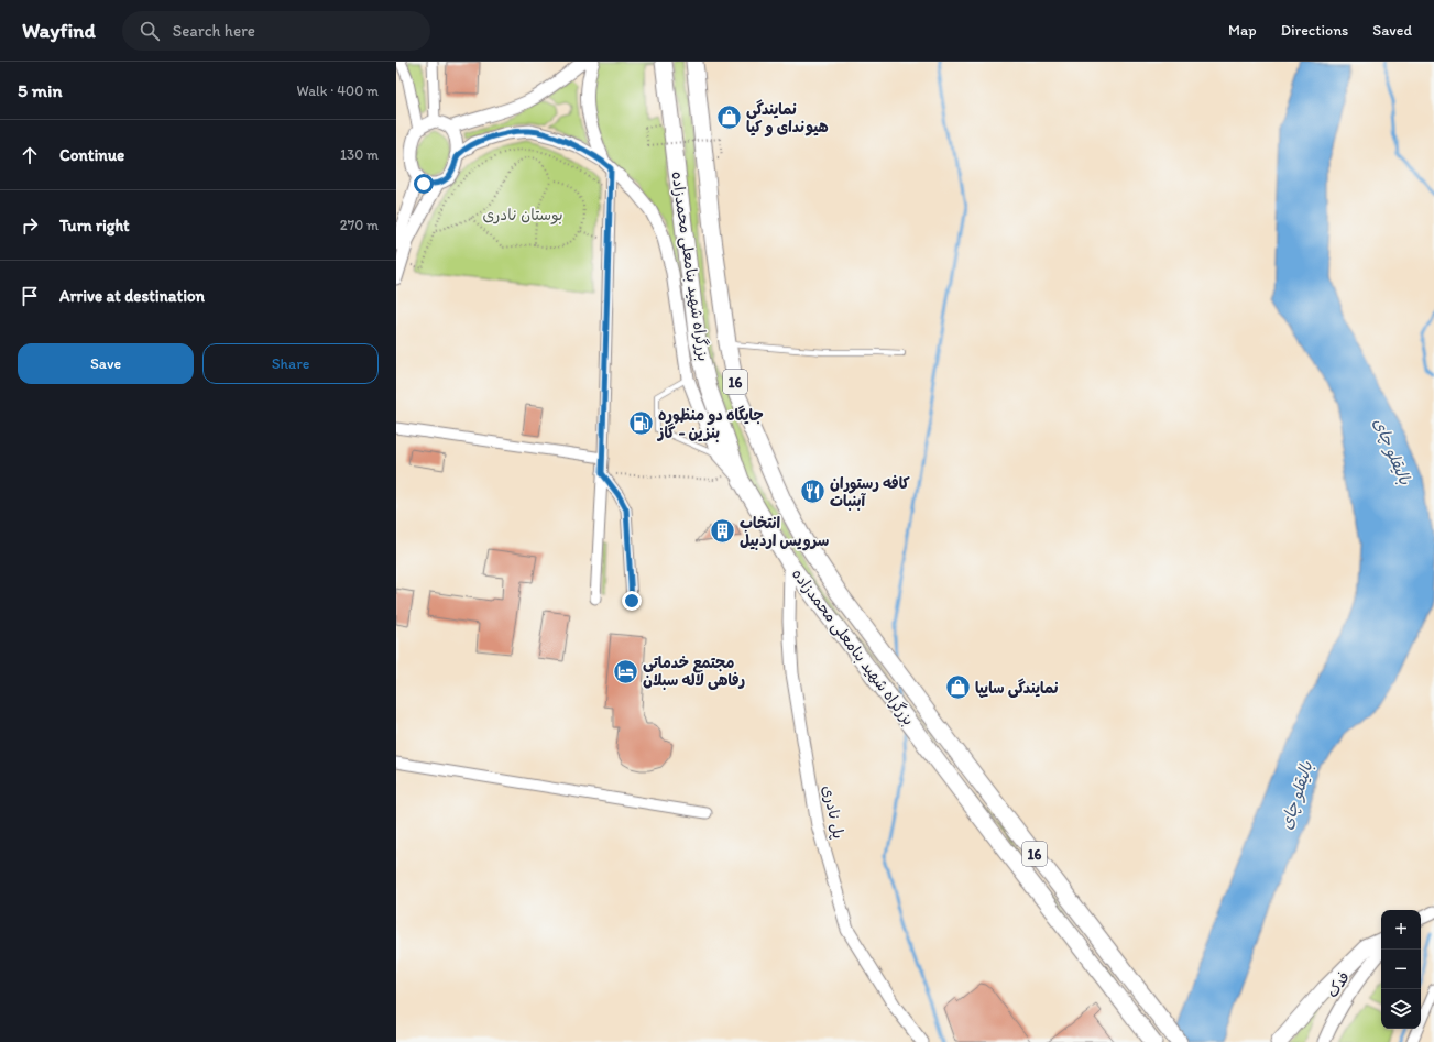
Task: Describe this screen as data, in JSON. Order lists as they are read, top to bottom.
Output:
{
  "streets": {
    "highway": ["بزرگراه شهید بنامعلی محمدزاده", "16"],
    "street": ["پل نادری", "فدک"]
  },
  "crossings": [
    ["بزرگراه شهید بنامعلی محمدزاده", "پل نادری"]
  ],
  "water": ["بالیقلو چای"],
  "parks": ["بوستان نادری"],
  "places": {
    "shop": ["نمایندگی هیوندای و کیا", "نمایندگی سایپا"],
    "fuel station": ["جایگاه دو منظوره بنزین - گاز"],
    "restaurant": ["کافه رستوران آبنبات"],
    "building": ["انتخاب سرویس اردبیل"],
    "hotel": ["مجتمع خدماتی رفاهی لاله سبلان"]
  },
  "page": {
    "header": "Wayfind",
    "search": "Search here",
    "nav": ["Map", "Directions", "Saved"],
    "heading": ["5 min", "Walk · 400 m"],
    "list": [
      ["Continue", "130 m"],
      ["Turn right", "270 m"],
      "Arrive at destination"
    ],
    "buttons": ["Save", "Share"],
    "map_buttons": ["+", "−"]
  }
}
